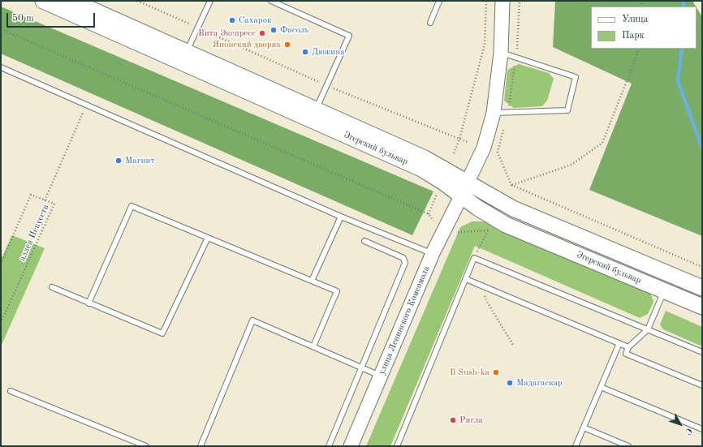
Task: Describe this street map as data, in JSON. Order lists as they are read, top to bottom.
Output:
{
  "streets": {
    "main road": ["Эгерский бульвар", "улица Ленинского Комсомола"],
    "path": ["аллея Искусств"]
  },
  "crossings": [
    ["Эгерский бульвар", "улица Ленинского Комсомола"]
  ],
  "places": [
    "Сахарок",
    "Фасоль",
    "Вита Экспресс",
    "Японский дворик",
    "Дюжина",
    "Магнит",
    "Il Sush-ka",
    "Мадагаскар",
    "Ригла"
  ],
  "legend": ["Улица", "Парк"],
  "scale_bar": "50 m",
  "north": "bottom right"
}
